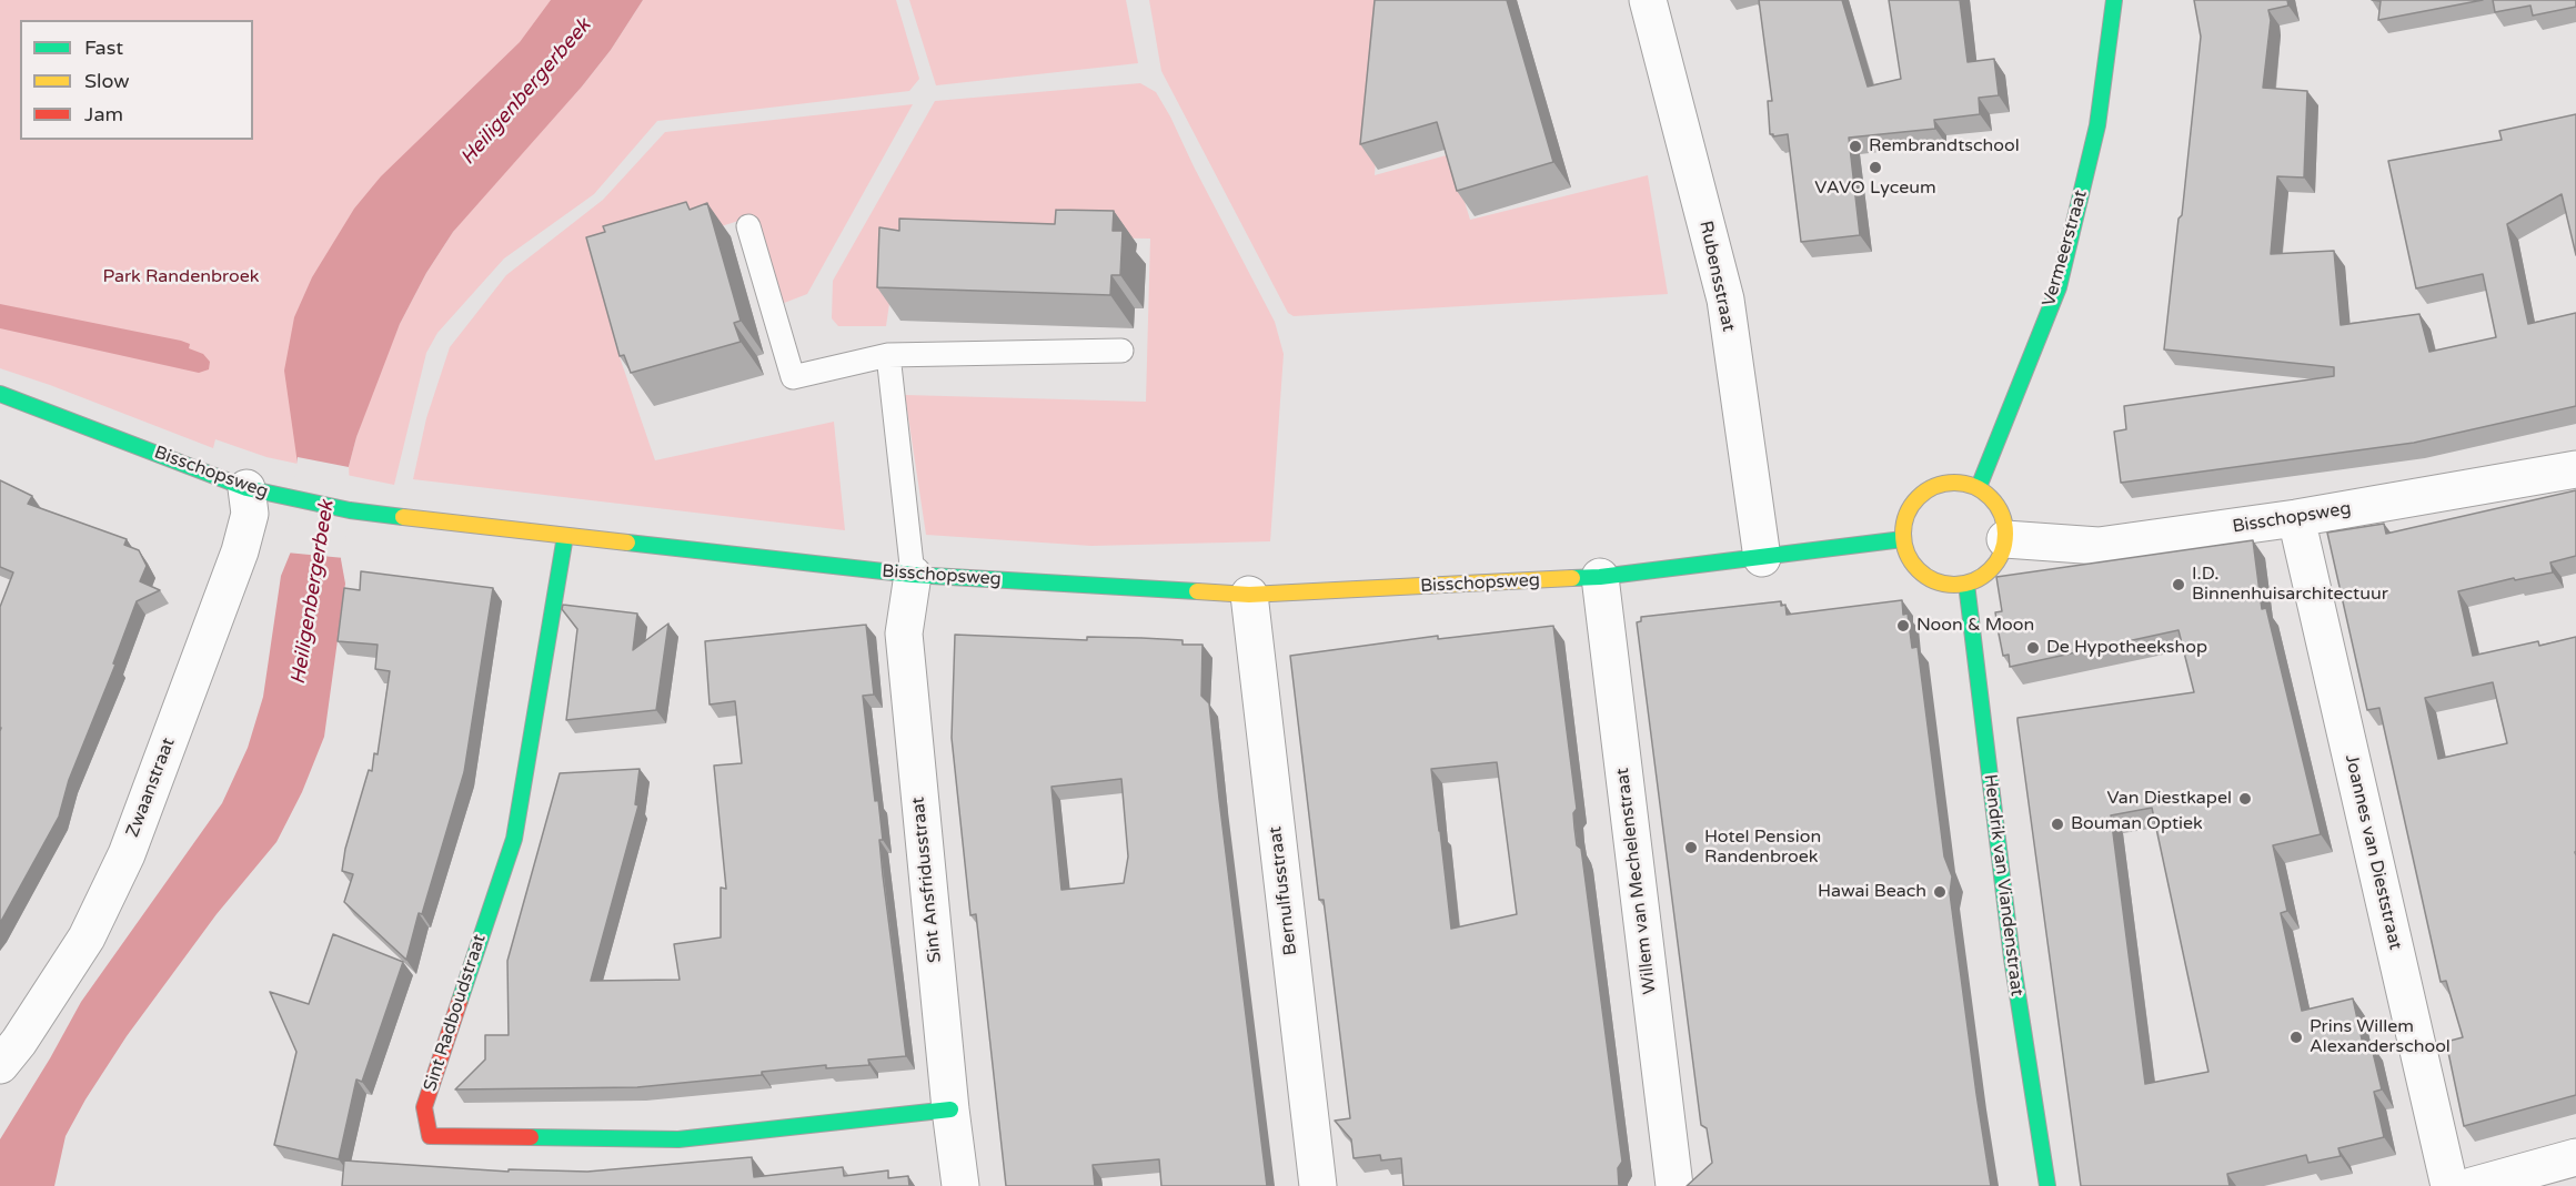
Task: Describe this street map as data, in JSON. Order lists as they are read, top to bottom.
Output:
{
  "streets": {
    "street": [
      "Vermeerstraat",
      "Rubensstraat",
      "Bisschopsweg",
      "Zwaanstraat",
      "Joannes van Dieststraat",
      "Sint Ansfridusstraat",
      "Willem van Mechelenstraat",
      "Hendrik van Viandenstraat",
      "Bernulfusstraat",
      "Sint Radboudstraat"
    ]
  },
  "crossings": [
    ["Vermeerstraat", "Bisschopsweg"],
    ["Vermeerstraat", "Hendrik van Viandenstraat"],
    ["Rubensstraat", "Bisschopsweg"],
    ["Bisschopsweg", "Zwaanstraat"],
    ["Bisschopsweg", "Joannes van Dieststraat"],
    ["Bisschopsweg", "Sint Ansfridusstraat"],
    ["Bisschopsweg", "Willem van Mechelenstraat"],
    ["Bisschopsweg", "Hendrik van Viandenstraat"],
    ["Bisschopsweg", "Bernulfusstraat"],
    ["Bisschopsweg", "Sint Radboudstraat"],
    ["Sint Ansfridusstraat", "Sint Radboudstraat"]
  ],
  "water": ["Heiligenbergerbeek"],
  "parks": ["Park Randenbroek"],
  "places": [
    "Rembrandtschool",
    "VAVO Lyceum",
    "I.D. Binnenhuisarchitectuur",
    "Noon & Moon",
    "De Hypotheekshop",
    "Van Diestkapel",
    "Bouman Optiek",
    "Hotel Pension Randenbroek",
    "Hawai Beach",
    "Prins Willem Alexanderschool"
  ],
  "legend": ["Fast", "Slow", "Jam"]
}
